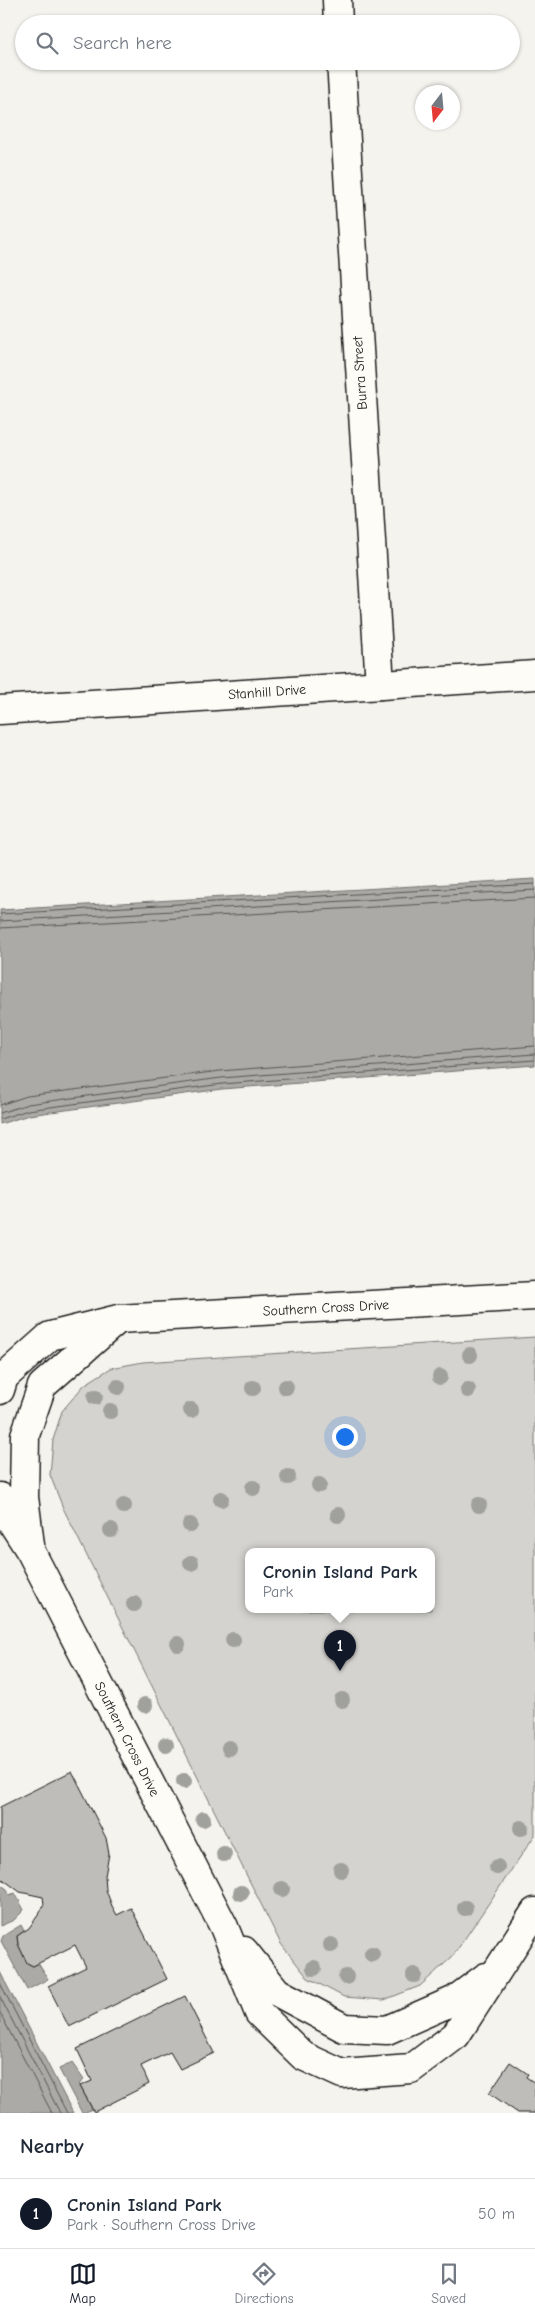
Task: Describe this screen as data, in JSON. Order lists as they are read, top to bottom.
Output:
{
  "streets": {
    "street": ["Burra Street", "Stanhill Drive", "Southern Cross Drive"]
  },
  "crossings": [
    ["Burra Street", "Stanhill Drive"]
  ],
  "north": "bottom",
  "page": {
    "search": "Search here",
    "popup": ["Cronin Island Park", "Park"],
    "pins": "1",
    "heading": "Nearby",
    "list": [
      {
        "mark": "1",
        "name": "Cronin Island Park",
        "note": "Park · Southern Cross Drive",
        "value": "50 m"
      }
    ],
    "nav": ["Map", "Directions", "Saved"]
  }
}
